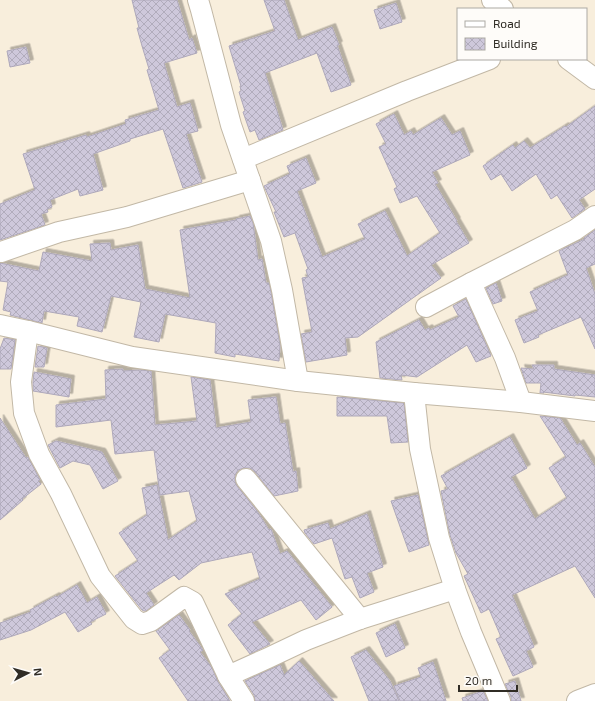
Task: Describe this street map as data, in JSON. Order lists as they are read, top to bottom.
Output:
{
  "legend": ["Road", "Building"],
  "scale_bar": "20 m",
  "north": "right"
}
